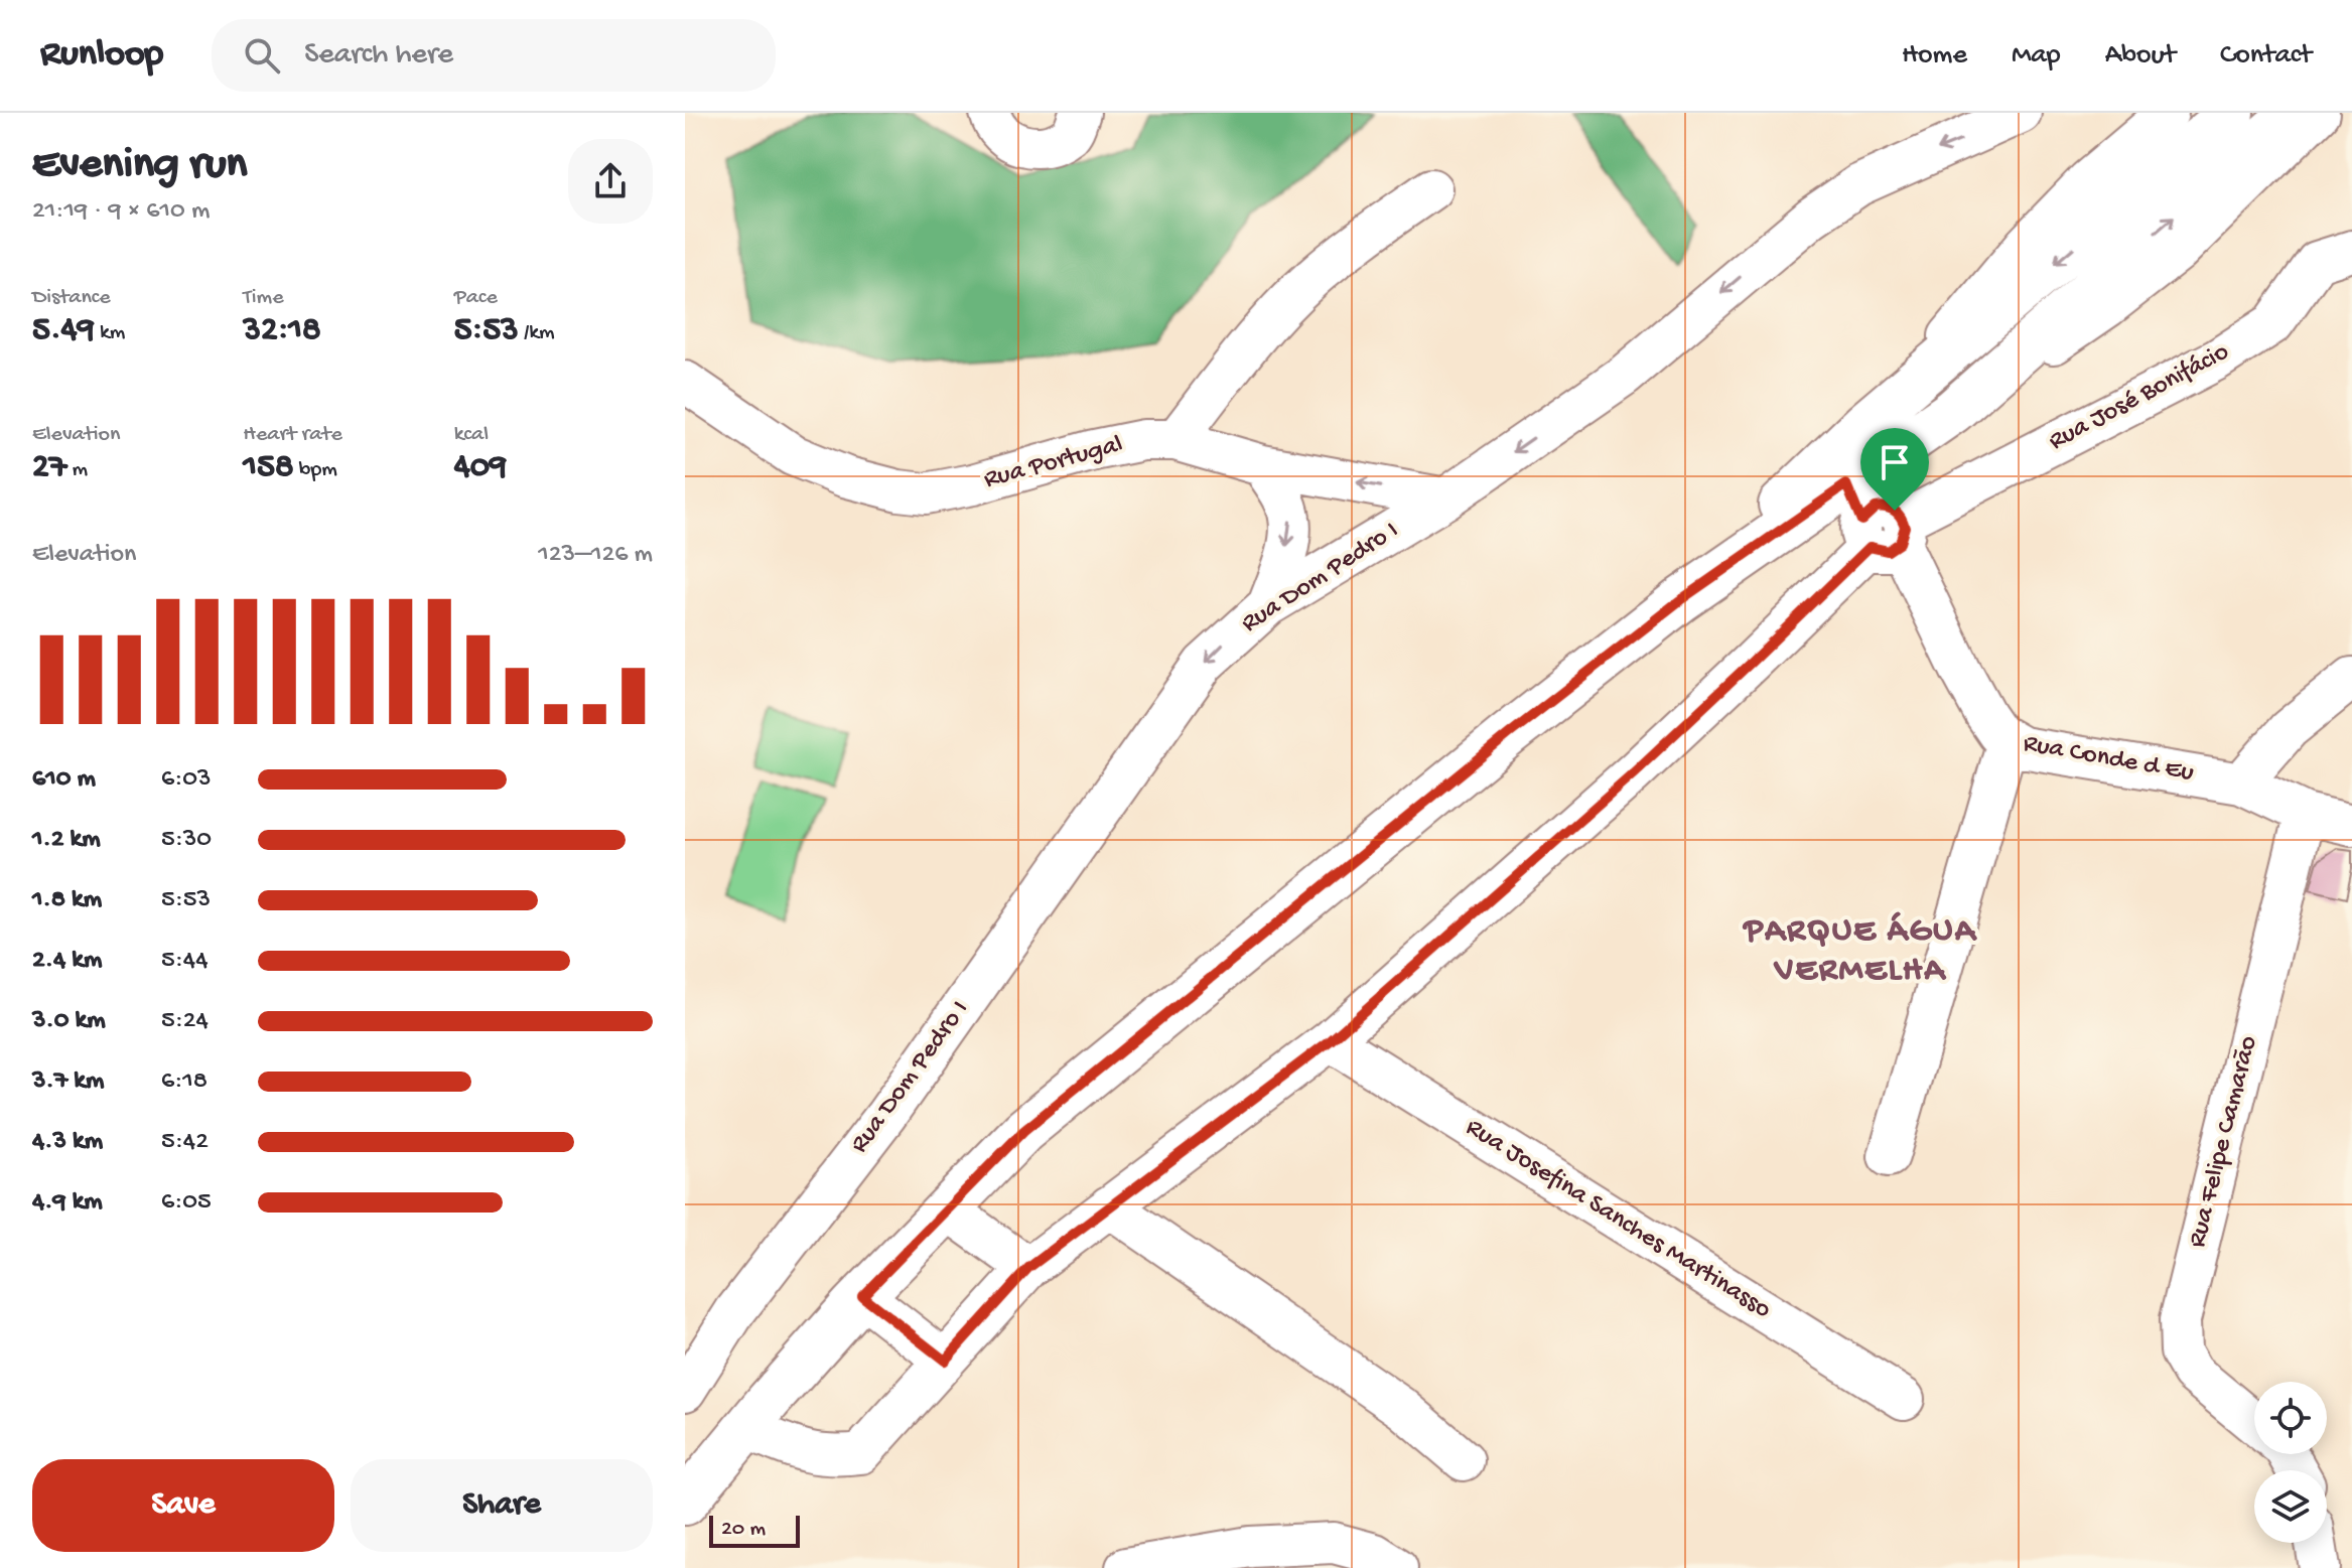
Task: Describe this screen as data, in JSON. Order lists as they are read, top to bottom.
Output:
{
  "streets": {
    "street": [
      "Rua José Bonifácio",
      "Rua Portugal",
      "Rua Dom Pedro I",
      "Rua Conde d Eu",
      "Rua Felipe Camarão",
      "Rua Josefina Sanches Martinasso"
    ]
  },
  "crossings": [
    ["Rua José Bonifácio", "Rua Conde d Eu"],
    ["Rua José Bonifácio", "Rua Josefina Sanches Martinasso"],
    ["Rua Portugal", "Rua Dom Pedro I"],
    ["Rua Conde d Eu", "Rua Felipe Camarão"]
  ],
  "districts": ["PARQUE ÁGUA VERMELHA"],
  "scale_bar": "20 m",
  "page": {
    "header": "Runloop",
    "search": "Search here",
    "nav": [
      "Home",
      "Map",
      "About",
      "Contact"
    ],
    "heading": ["Evening run", "21:19 · 9 × 610 m"],
    "stats": [
      ["Distance", "5.49 km"],
      ["Time", "32:18"],
      ["Pace", "5:53 /km"],
      ["Elevation", "27 m"],
      ["Heart rate", "158 bpm"],
      ["kcal", "409"]
    ],
    "chart": ["Elevation", "123–126 m"],
    "list": [
      {
        "name": "610 m",
        "note": "6:03"
      },
      {
        "name": "1.2 km",
        "note": "5:30"
      },
      {
        "name": "1.8 km",
        "note": "5:53"
      },
      {
        "name": "2.4 km",
        "note": "5:44"
      },
      {
        "name": "3.0 km",
        "note": "5:24"
      },
      {
        "name": "3.7 km",
        "note": "6:18"
      },
      {
        "name": "4.3 km",
        "note": "5:42"
      },
      {
        "name": "4.9 km",
        "note": "6:05"
      }
    ],
    "buttons": ["Save", "Share"],
    "scale": "20 m"
  }
}
